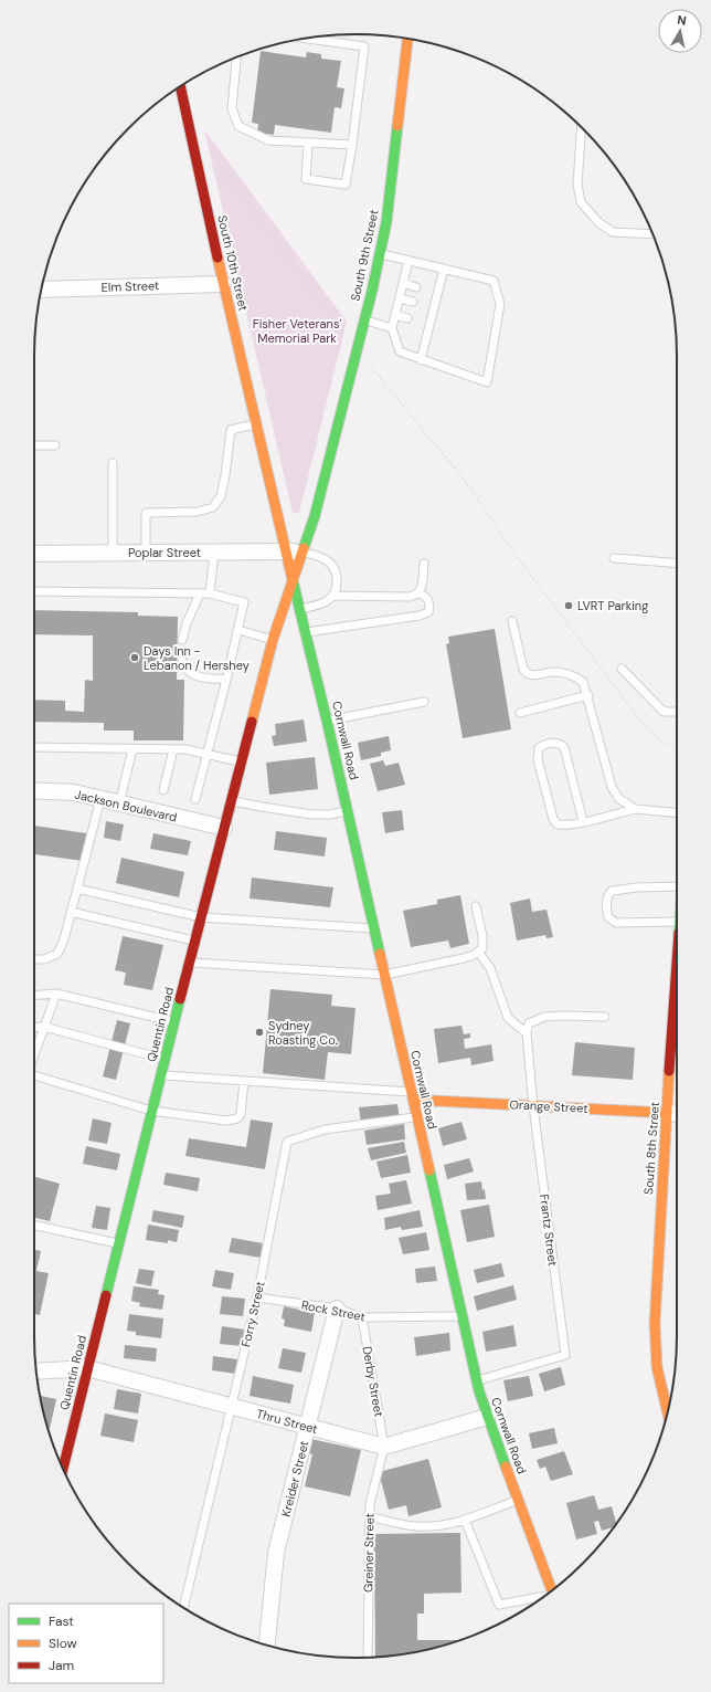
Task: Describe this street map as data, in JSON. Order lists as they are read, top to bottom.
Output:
{
  "streets": {
    "main road": [
      "South 9th Street",
      "South 10th Street",
      "Cornwall Road",
      "Quentin Road",
      "Orange Street",
      "South 8th Street"
    ],
    "street": [
      "Elm Street",
      "Poplar Street",
      "Jackson Boulevard",
      "Thru Street",
      "Kreider Street"
    ],
    "lane": [
      "Frantz Street",
      "Rock Street",
      "Forry Street",
      "Derby Street",
      "Greiner Street"
    ]
  },
  "crossings": [
    ["South 9th Street", "South 10th Street"],
    ["South 9th Street", "Poplar Street"],
    ["South 9th Street", "Cornwall Road"],
    ["South 9th Street", "Quentin Road"],
    ["South 10th Street", "Elm Street"],
    ["South 10th Street", "Poplar Street"],
    ["South 10th Street", "Cornwall Road"],
    ["South 10th Street", "Quentin Road"],
    ["Poplar Street", "Cornwall Road"],
    ["Poplar Street", "Quentin Road"],
    ["Cornwall Road", "Quentin Road"],
    ["Cornwall Road", "Orange Street"],
    ["Cornwall Road", "Frantz Street"],
    ["Cornwall Road", "Rock Street"],
    ["Cornwall Road", "Forry Street"],
    ["Jackson Boulevard", "Quentin Road"],
    ["Quentin Road", "Thru Street"],
    ["Orange Street", "South 8th Street"],
    ["Orange Street", "Frantz Street"],
    ["Rock Street", "Forry Street"],
    ["Rock Street", "Derby Street"],
    ["Rock Street", "Kreider Street"],
    ["Forry Street", "Thru Street"],
    ["Derby Street", "Thru Street"],
    ["Derby Street", "Greiner Street"],
    ["Thru Street", "Kreider Street"],
    ["Thru Street", "Greiner Street"]
  ],
  "parks": ["Fisher Veterans' Memorial Park"],
  "places": ["LVRT Parking", "Days Inn - Lebanon / Hershey", "Sydney Roasting Co."],
  "legend": ["Fast", "Slow", "Jam"],
  "north": "top"
}
